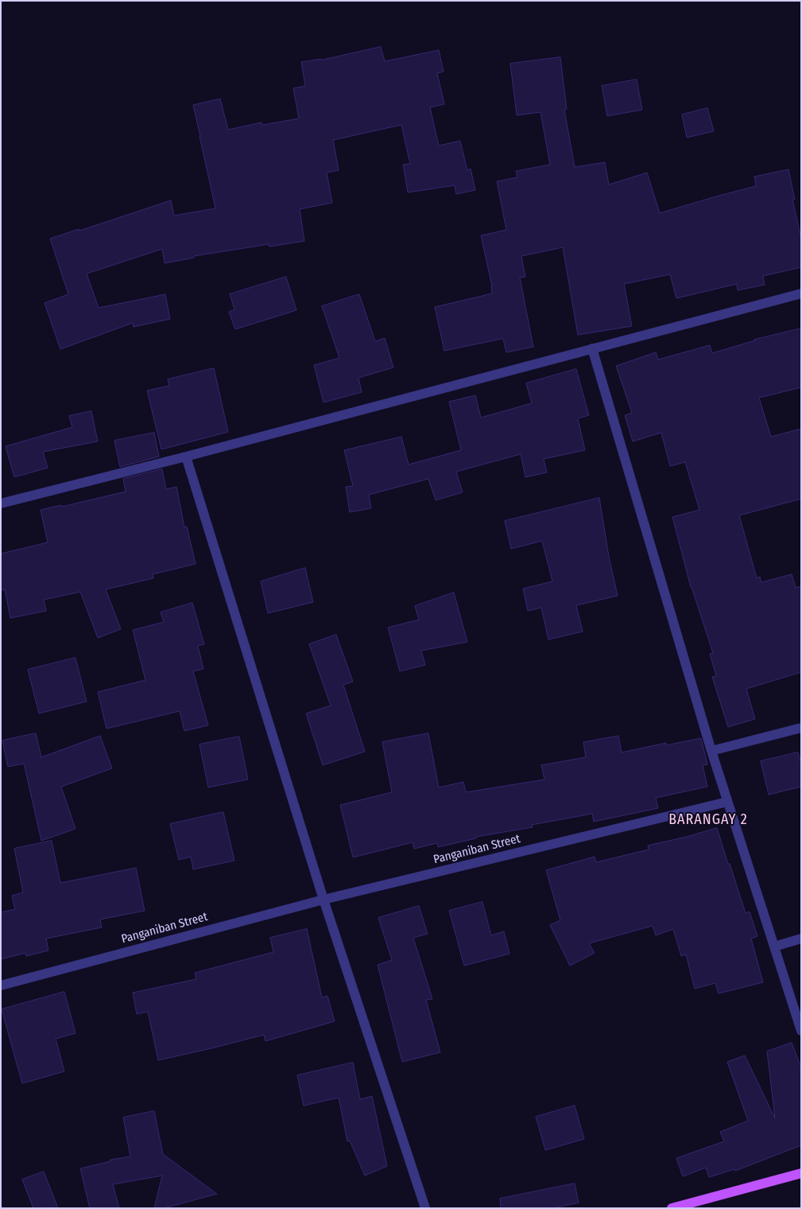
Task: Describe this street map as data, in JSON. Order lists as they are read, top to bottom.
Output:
{
  "streets": {
    "street": ["Panganiban Street"]
  },
  "districts": ["BARANGAY 2"]
}
